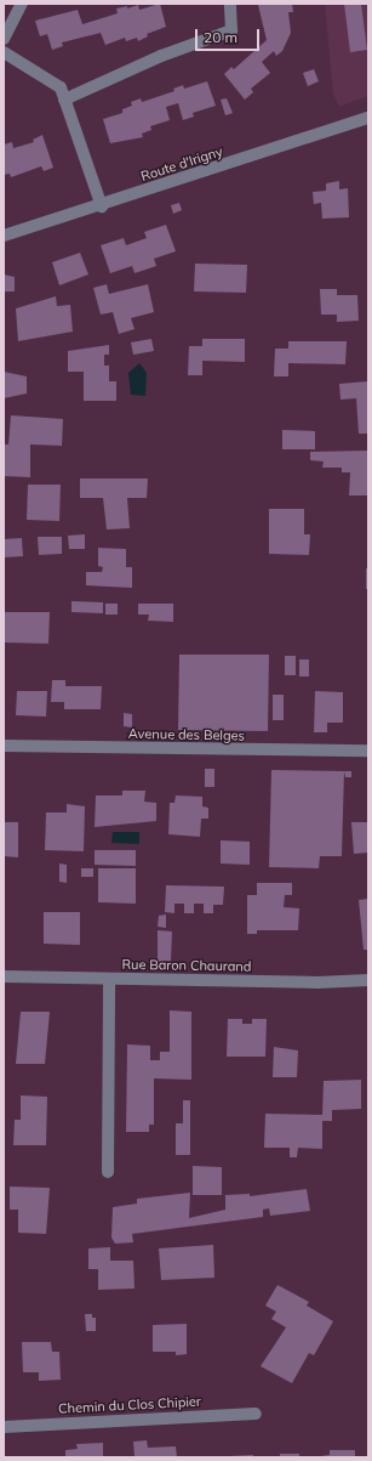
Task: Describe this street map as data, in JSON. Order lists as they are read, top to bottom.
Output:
{
  "streets": {
    "street": [
      "Route d'Irigny",
      "Avenue des Belges",
      "Rue Baron Chaurand",
      "Chemin du Clos Chipier"
    ]
  },
  "scale_bar": "20 m"
}
